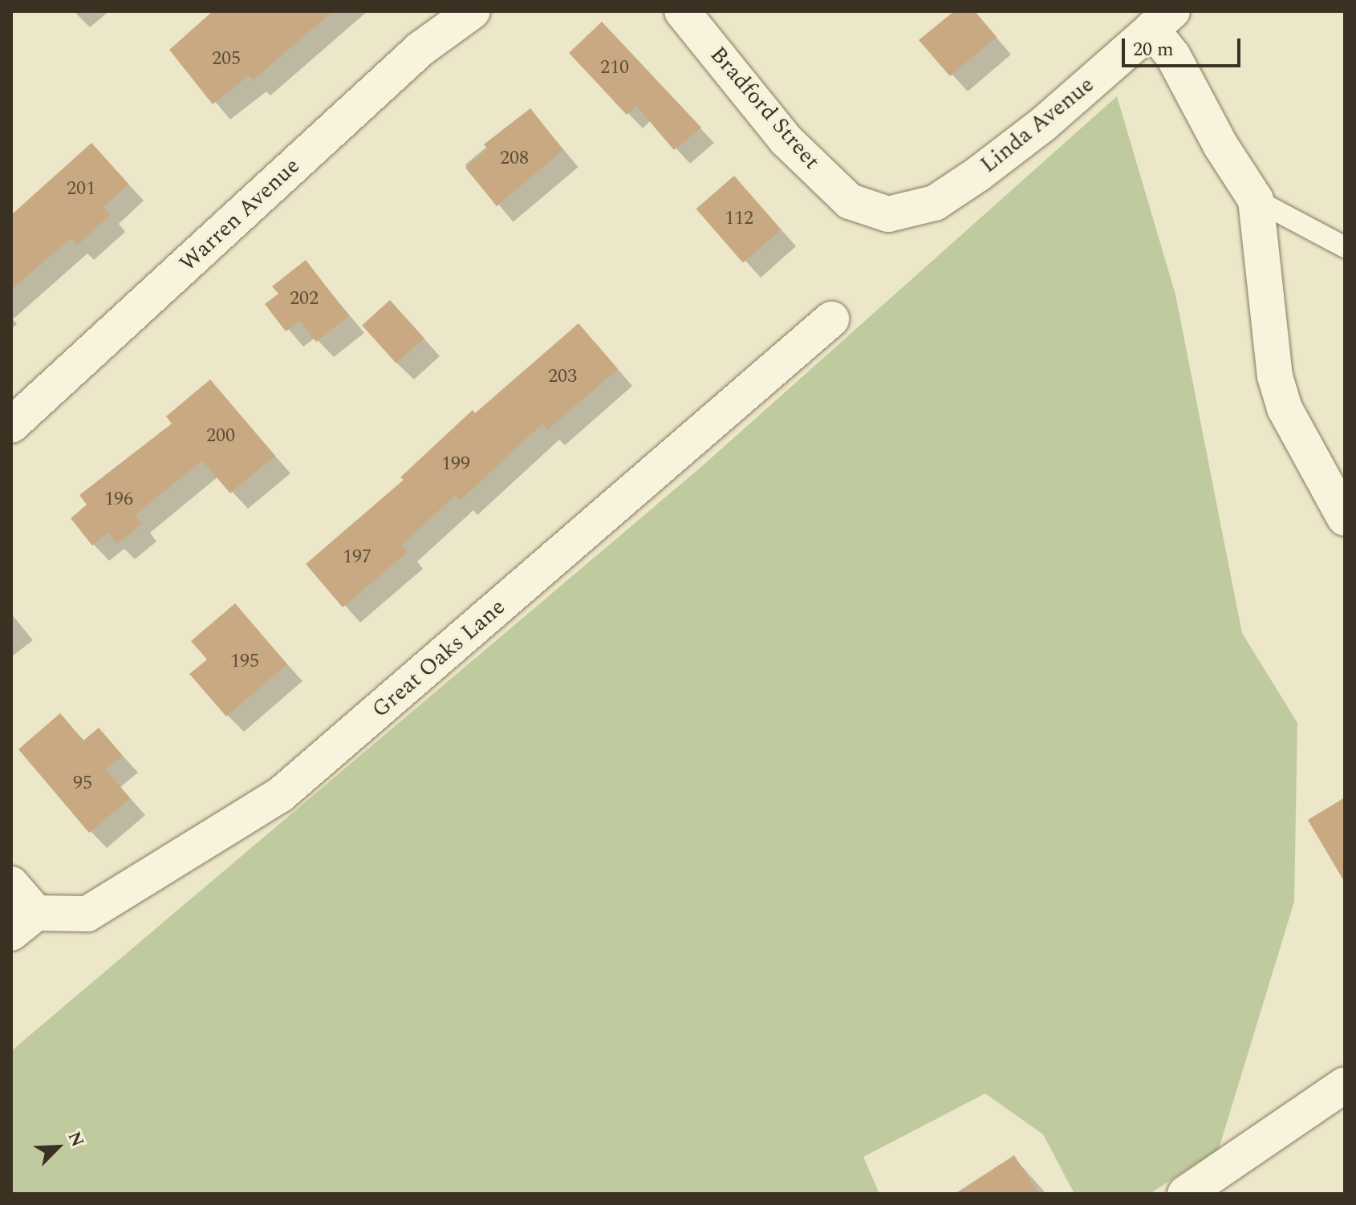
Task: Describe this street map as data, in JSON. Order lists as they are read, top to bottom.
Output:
{
  "streets": {
    "street": [
      "Bradford Street",
      "Linda Avenue",
      "Warren Avenue",
      "Great Oaks Lane"
    ]
  },
  "crossings": [
    ["Bradford Street", "Linda Avenue"]
  ],
  "house_numbers": [
    "205",
    "210",
    "208",
    "201",
    "112",
    "202",
    "203",
    "200",
    "199",
    "196",
    "197",
    "195",
    "95"
  ],
  "scale_bar": "20 m",
  "north": "top right"
}
